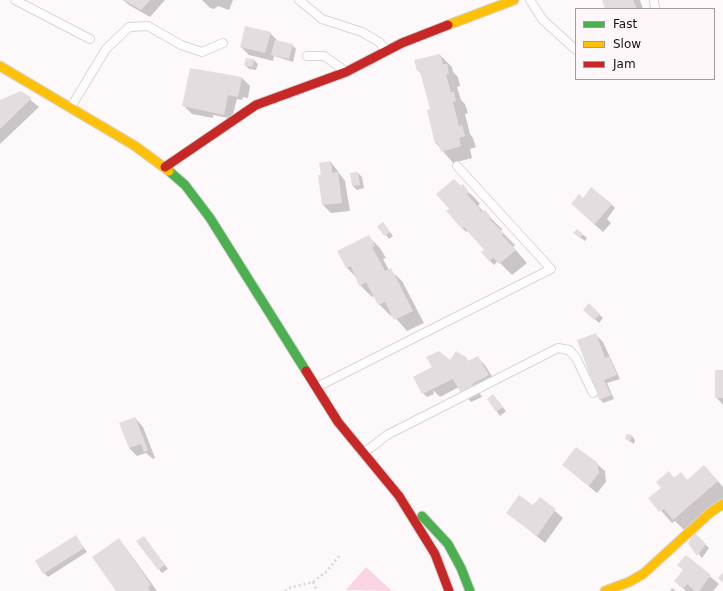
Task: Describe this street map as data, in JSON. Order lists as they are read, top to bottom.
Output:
{
  "legend": ["Fast", "Slow", "Jam"]
}
